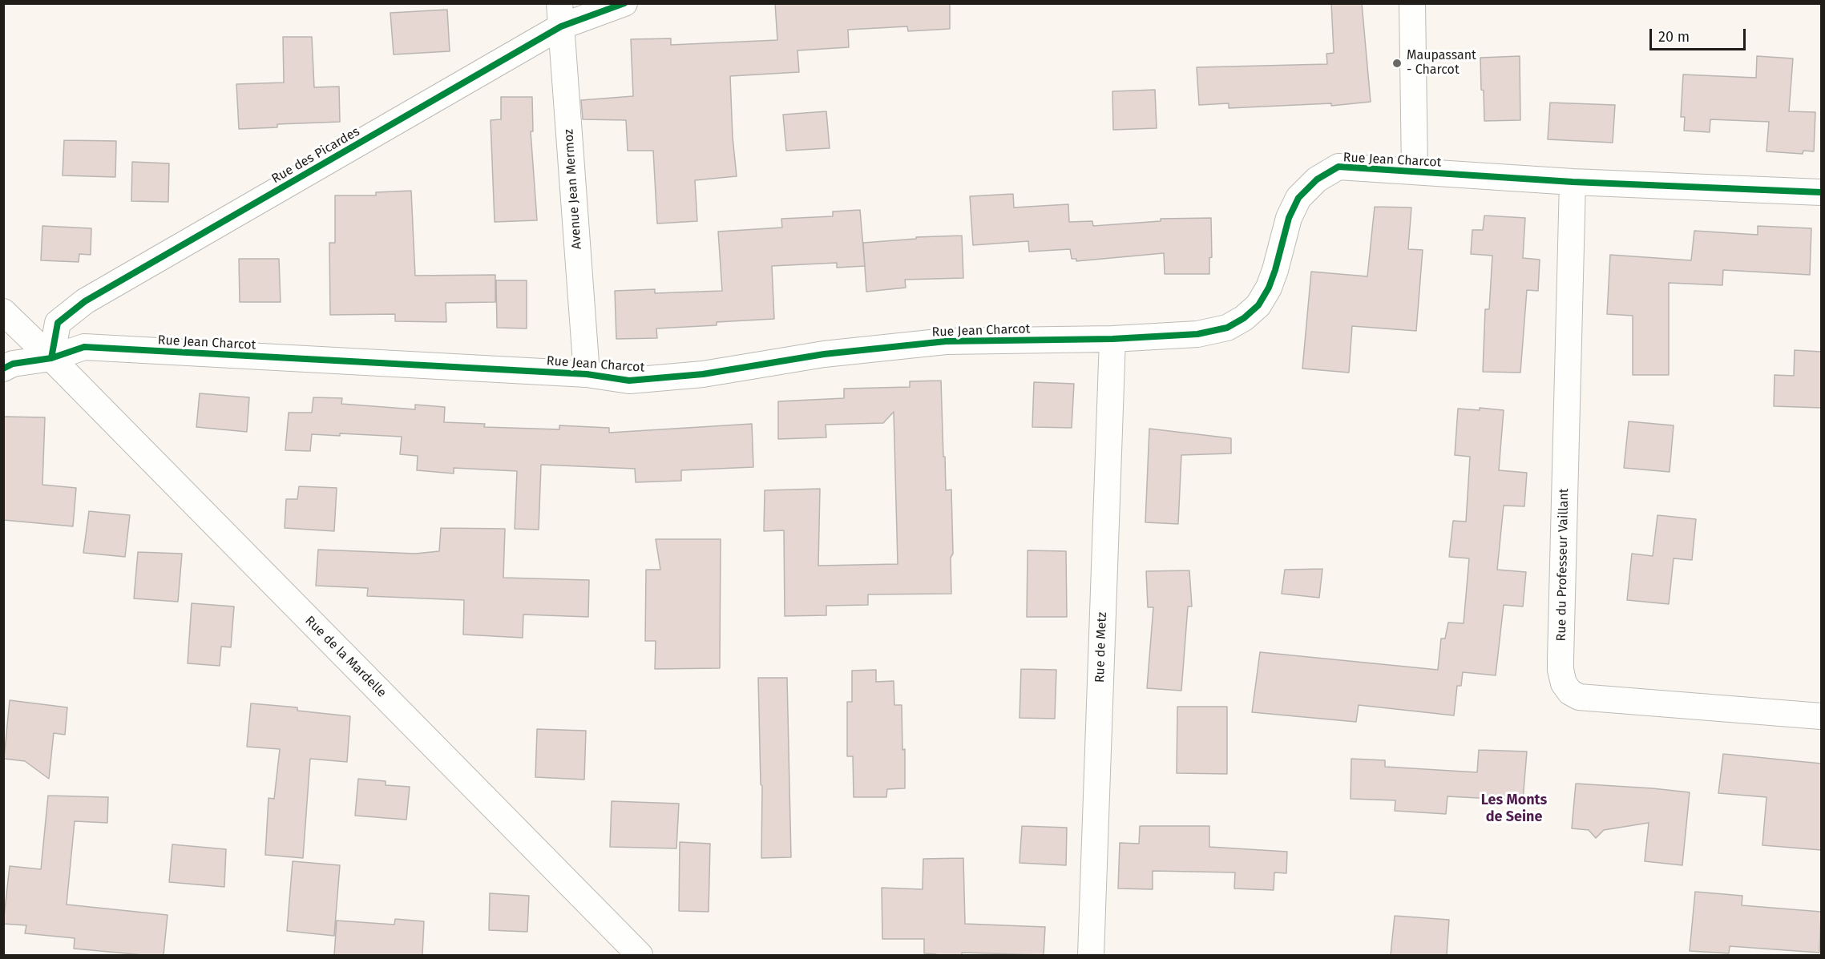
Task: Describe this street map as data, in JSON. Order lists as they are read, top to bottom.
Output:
{
  "streets": {
    "street": [
      "Rue des Picardes",
      "Rue Jean Charcot",
      "Avenue Jean Mermoz",
      "Rue du Professeur Vaillant",
      "Rue de Metz",
      "Rue de la Mardelle"
    ]
  },
  "crossings": [
    ["Rue des Picardes", "Rue Jean Charcot"],
    ["Rue des Picardes", "Avenue Jean Mermoz"],
    ["Rue des Picardes", "Rue de la Mardelle"],
    ["Rue Jean Charcot", "Avenue Jean Mermoz"],
    ["Rue Jean Charcot", "Rue du Professeur Vaillant"],
    ["Rue Jean Charcot", "Rue de Metz"],
    ["Rue Jean Charcot", "Rue de la Mardelle"]
  ],
  "districts": ["Les Monts de Seine"],
  "places": ["Maupassant - Charcot"],
  "scale_bar": "20 m"
}
